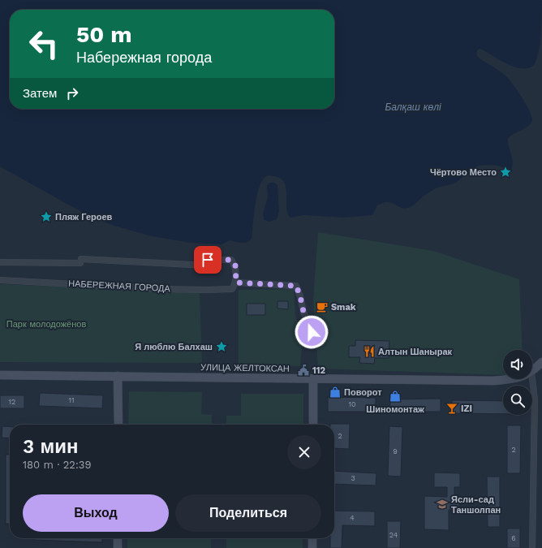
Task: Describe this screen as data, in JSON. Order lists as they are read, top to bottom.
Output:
{
  "streets": {
    "street": ["НАБЕРЕЖНАЯ ГОРОДА", "УЛИЦА ЖЕЛТОКСАН"]
  },
  "water": ["Балқаш көлі"],
  "parks": ["Парк молодожёнов"],
  "places": {
    "place": ["Чёртово Место", "Пляж Героев", "Я люблю Балхаш"],
    "cafe": ["Smak"],
    "restaurant": ["Алтын Шанырак"],
    "public building": ["112"],
    "shop": ["Поворот", "Шиномонтаж"],
    "bar": ["IZI"],
    "school or university": ["Ясли-сад Таншолпан"]
  },
  "house_numbers": [
    "11",
    "12",
    "10",
    "2",
    "2",
    "9",
    "3",
    "4",
    "24",
    "6"
  ],
  "page": {
    "turn": ["50 m", "Набережная города"],
    "then": "Затем",
    "heading": ["3 мин", "180 m · 22:39"],
    "buttons": ["Выход", "Поделиться"]
  }
}
